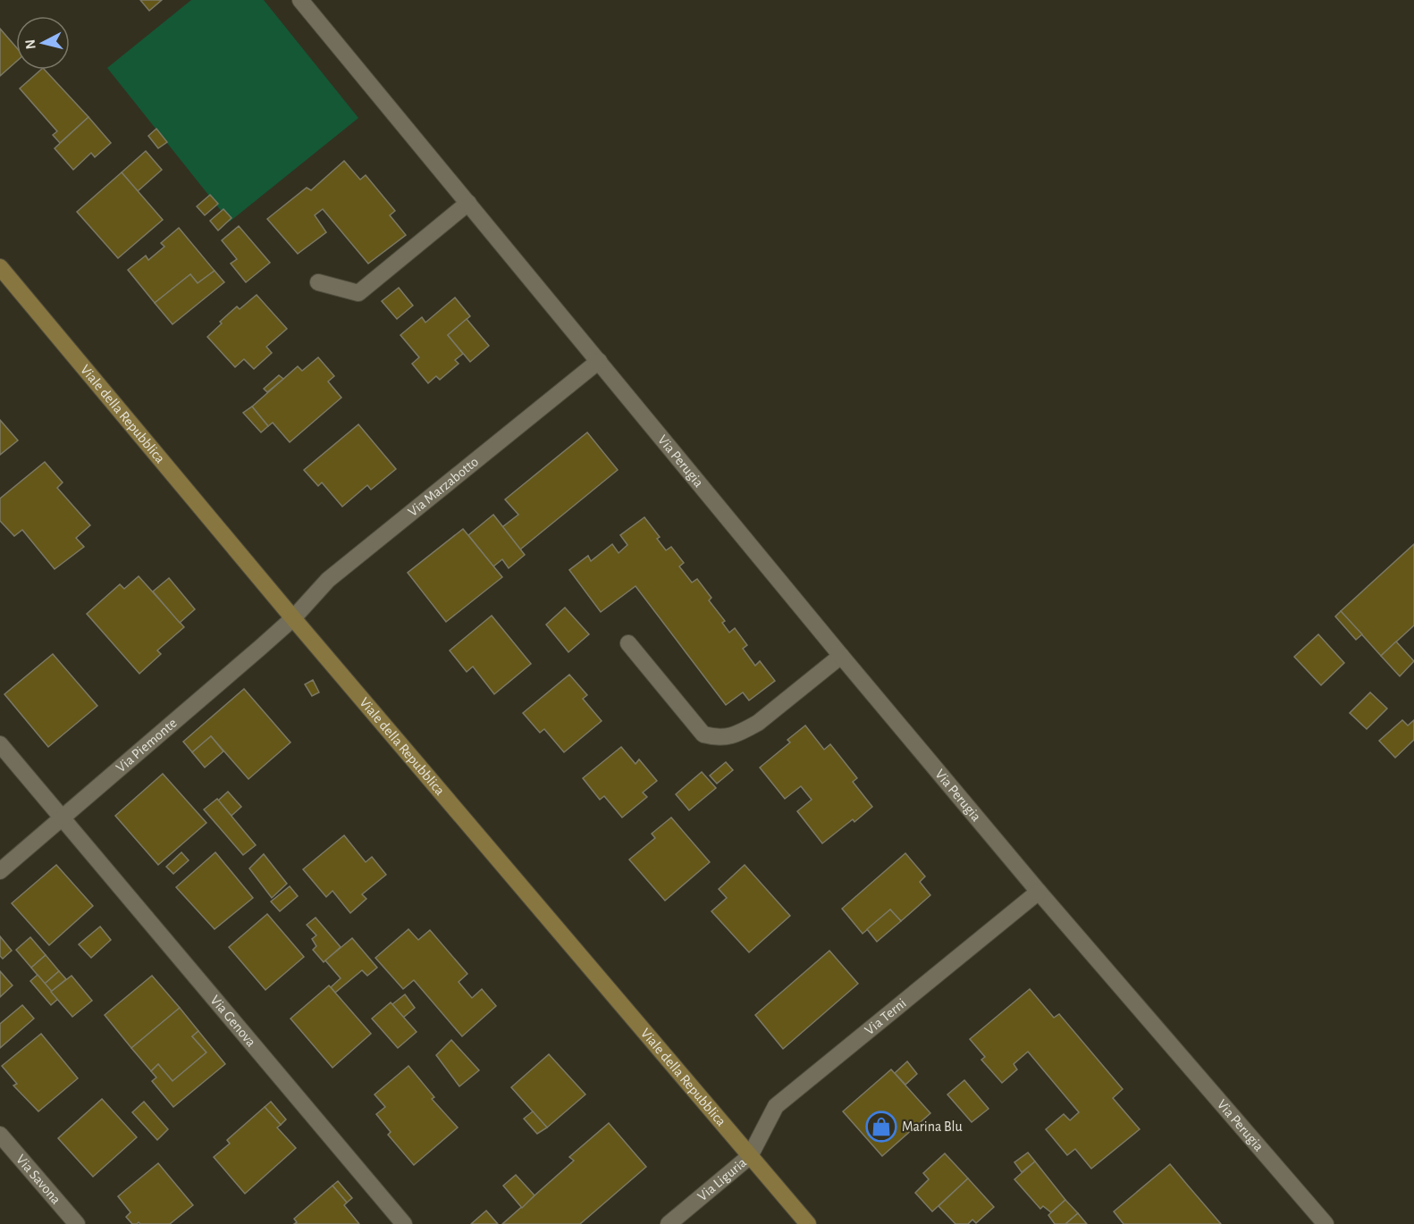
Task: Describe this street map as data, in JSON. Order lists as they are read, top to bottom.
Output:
{
  "streets": {
    "street": [
      "Viale della Repubblica",
      "Via Perugia",
      "Via Marzabotto",
      "Via Piemonte",
      "Via Terni",
      "Via Genova",
      "Via Savona",
      "Via Liguria"
    ]
  },
  "crossings": [
    ["Viale della Repubblica", "Via Marzabotto"],
    ["Viale della Repubblica", "Via Piemonte"],
    ["Viale della Repubblica", "Via Terni"],
    ["Viale della Repubblica", "Via Liguria"],
    ["Via Perugia", "Via Marzabotto"],
    ["Via Perugia", "Via Terni"],
    ["Via Marzabotto", "Via Piemonte"],
    ["Via Piemonte", "Via Genova"],
    ["Via Terni", "Via Liguria"]
  ],
  "places": {
    "shop": ["Marina Blu"]
  },
  "north": "left"
}
